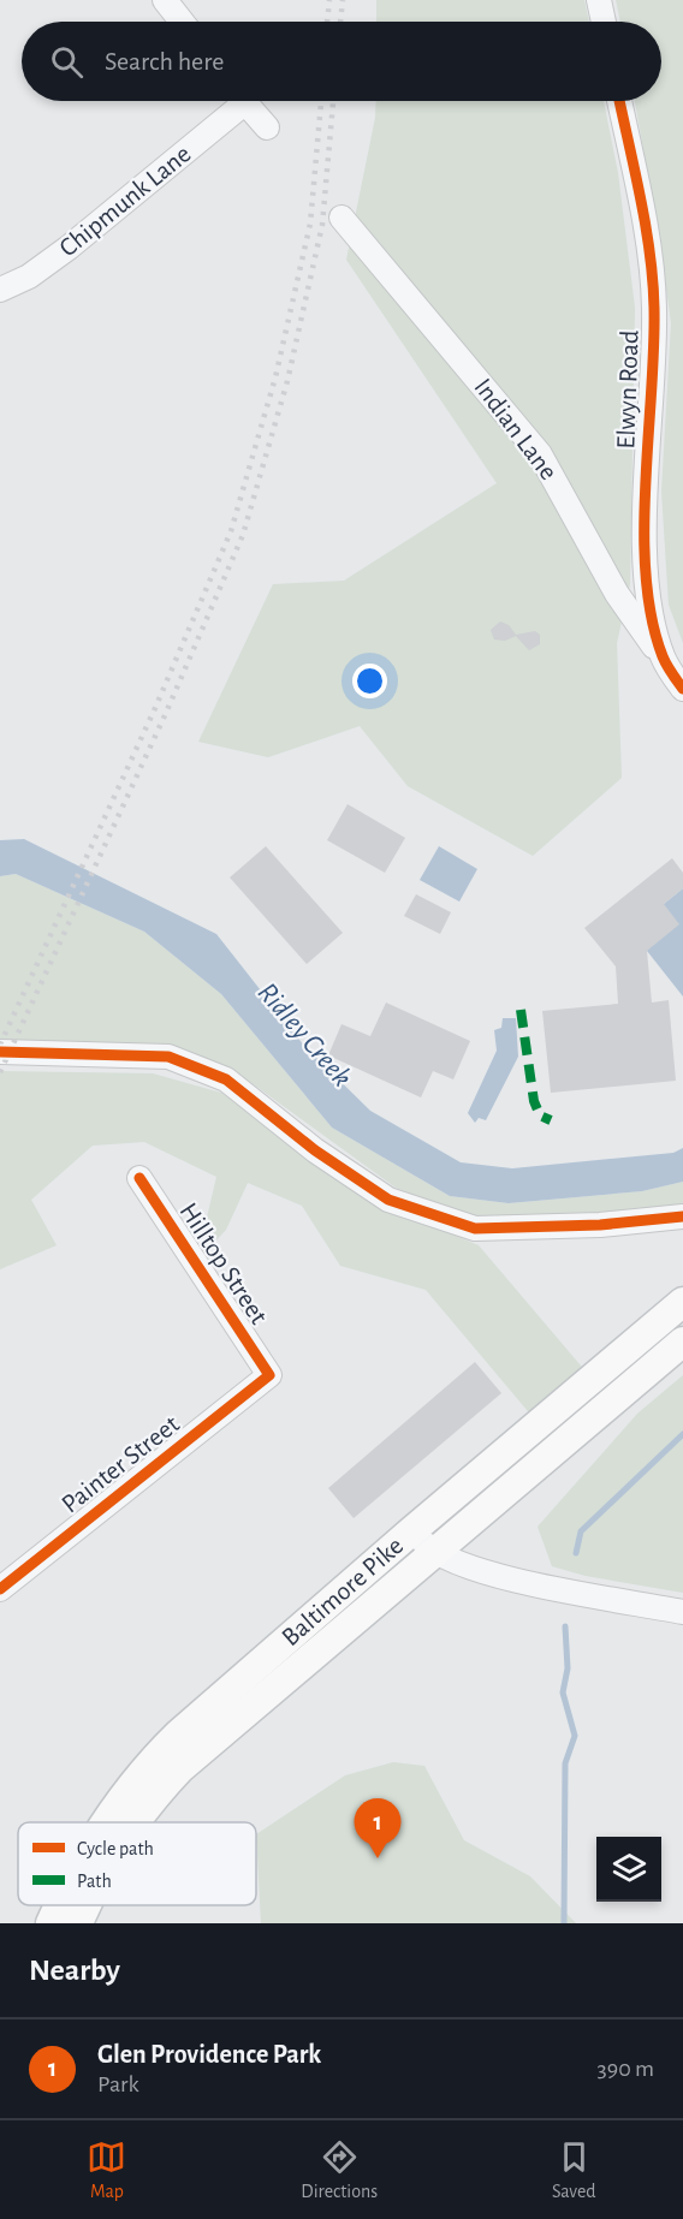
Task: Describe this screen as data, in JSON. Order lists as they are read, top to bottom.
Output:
{
  "streets": {
    "main road": ["Baltimore Pike"],
    "street": [
      "Chipmunk Lane",
      "Elwyn Road",
      "Indian Lane",
      "Hilltop Street",
      "Painter Street"
    ]
  },
  "crossings": [
    ["Elwyn Road", "Indian Lane"],
    ["Hilltop Street", "Painter Street"]
  ],
  "water": ["Ridley Creek"],
  "legend": ["Cycle path", "Path"],
  "page": {
    "search": "Search here",
    "pins": "1",
    "heading": "Nearby",
    "list": [
      {
        "mark": "1",
        "name": "Glen Providence Park",
        "note": "Park",
        "value": "390 m"
      }
    ],
    "nav": ["Map", "Directions", "Saved"]
  }
}
